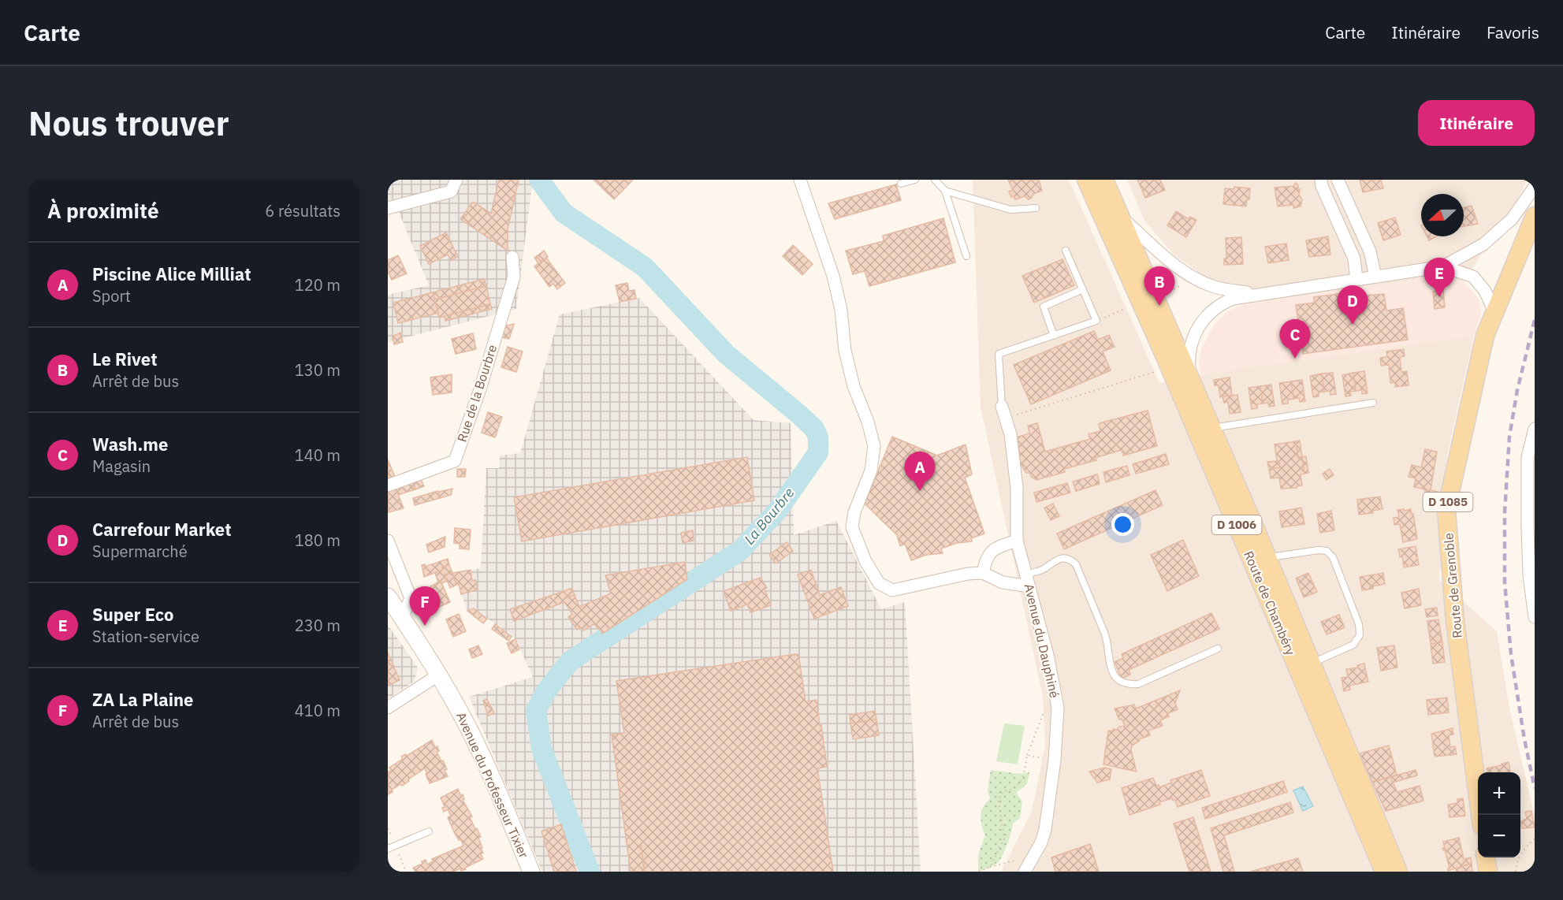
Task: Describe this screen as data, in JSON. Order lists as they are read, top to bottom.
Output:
{
  "streets": {
    "main road": [
      "D 1085",
      "D 1006",
      "Route de Grenoble",
      "Route de Chambéry",
      "Avenue du Professeur Tixier"
    ],
    "street": ["Rue de la Bourbre", "Avenue du Dauphiné"]
  },
  "water": ["La Bourbre"],
  "north": "left",
  "page": {
    "header": "Carte",
    "nav": ["Carte", "Itinéraire", "Favoris"],
    "buttons": "Itinéraire",
    "title": "Nous trouver",
    "heading": ["À proximité", "6 résultats"],
    "list": [
      {
        "mark": "A",
        "name": "Piscine Alice Milliat",
        "note": "Sport",
        "value": "120 m"
      },
      {
        "mark": "B",
        "name": "Le Rivet",
        "note": "Arrêt de bus",
        "value": "130 m"
      },
      {
        "mark": "C",
        "name": "Wash.me",
        "note": "Magasin",
        "value": "140 m"
      },
      {
        "mark": "D",
        "name": "Carrefour Market",
        "note": "Supermarché",
        "value": "180 m"
      },
      {
        "mark": "E",
        "name": "Super Eco",
        "note": "Station-service",
        "value": "230 m"
      },
      {
        "mark": "F",
        "name": "ZA La Plaine",
        "note": "Arrêt de bus",
        "value": "410 m"
      }
    ],
    "pins": [
      "E",
      "B",
      "D",
      "C",
      "A",
      "F"
    ],
    "map_buttons": ["+", "−"]
  }
}
